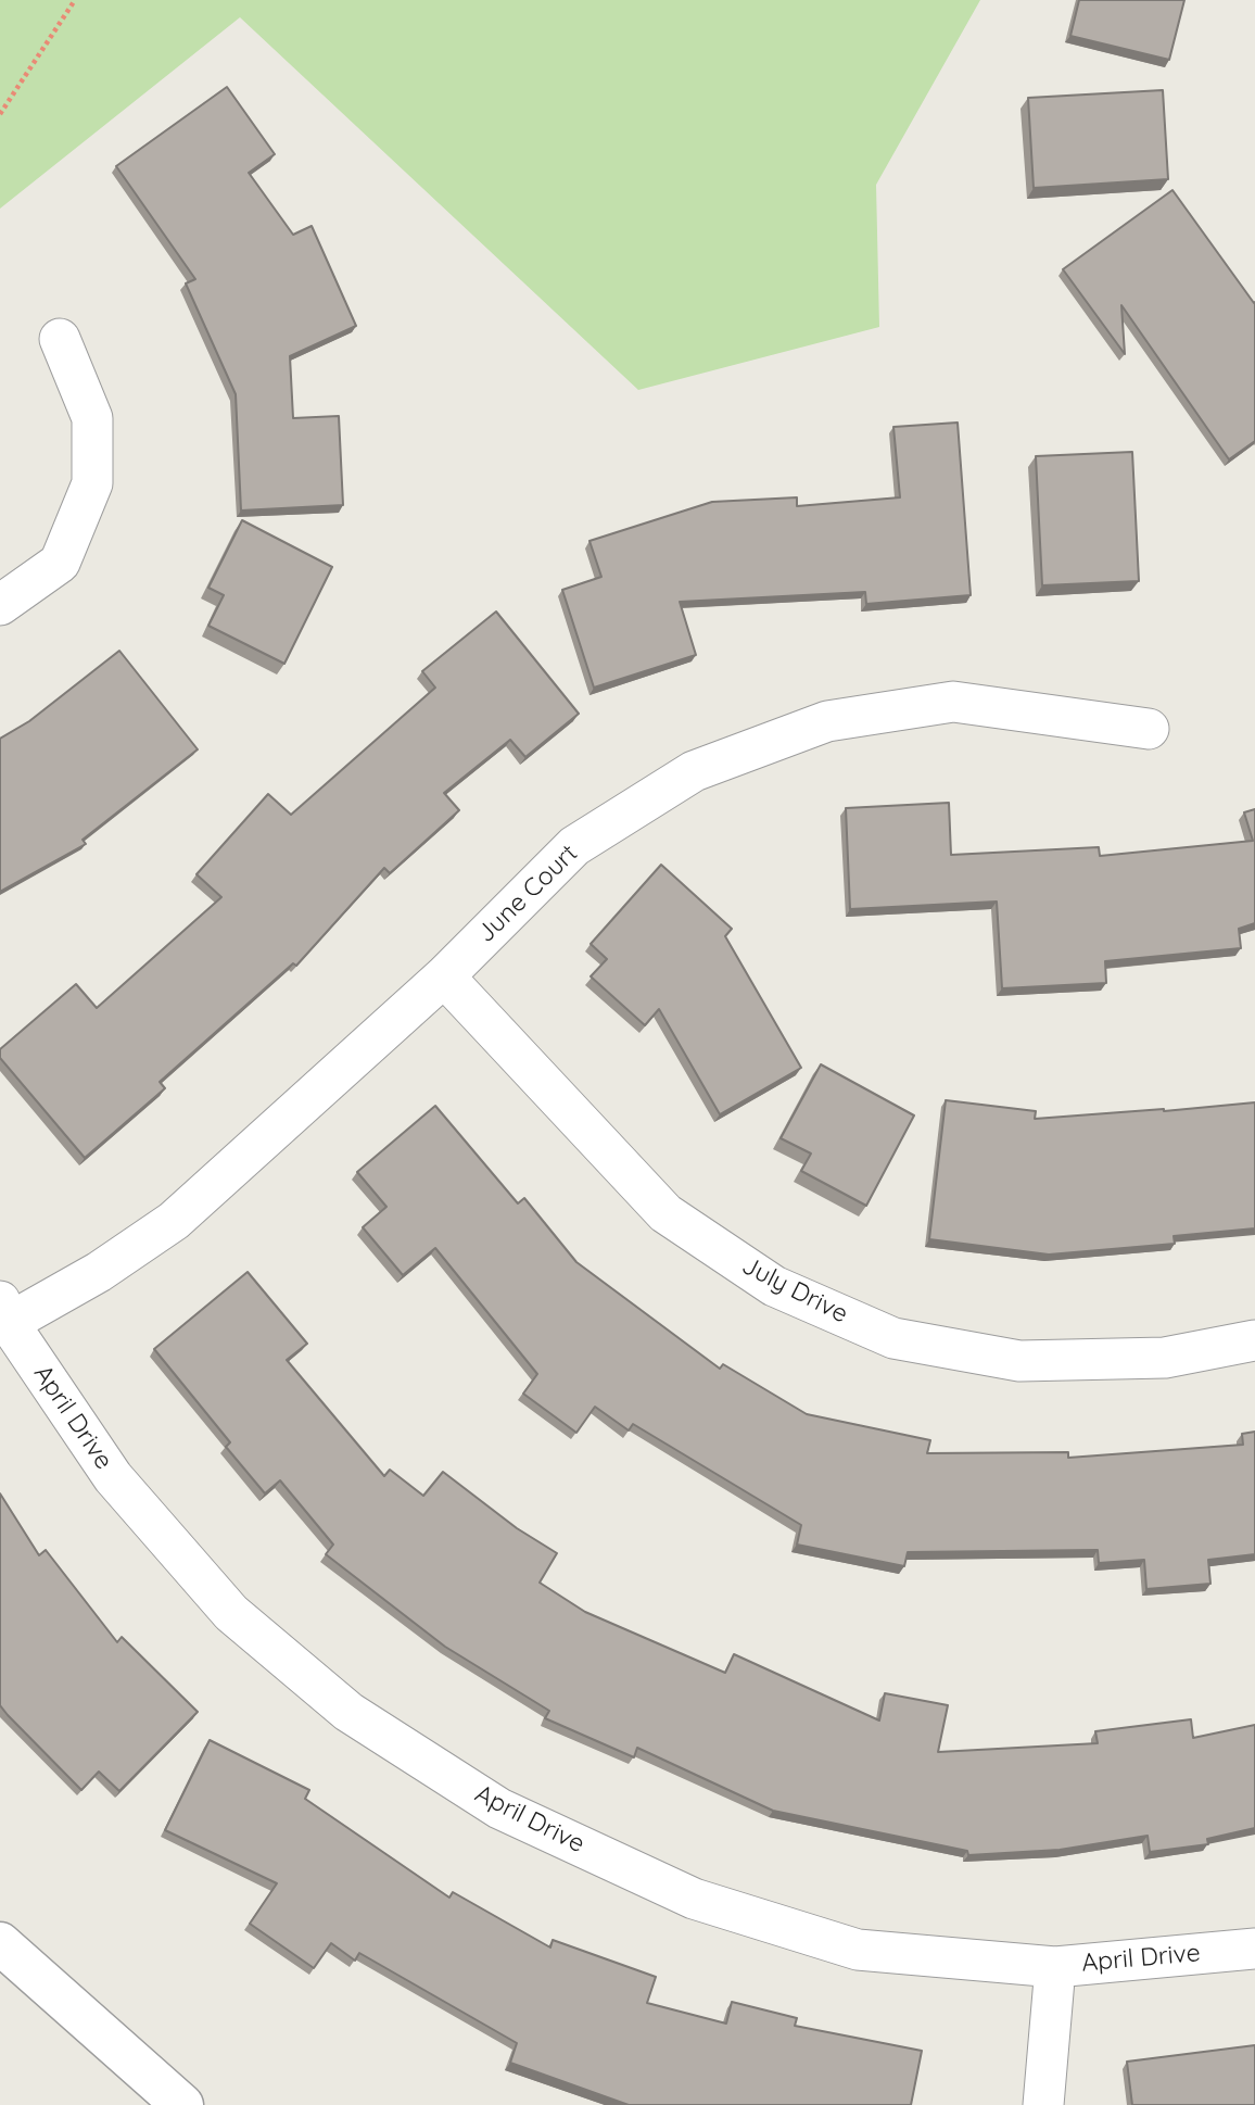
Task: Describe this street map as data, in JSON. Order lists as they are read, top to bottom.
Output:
{
  "streets": {
    "street": ["June Court", "July Drive", "April Drive"]
  },
  "crossings": [
    ["June Court", "July Drive"],
    ["June Court", "April Drive"]
  ]
}
